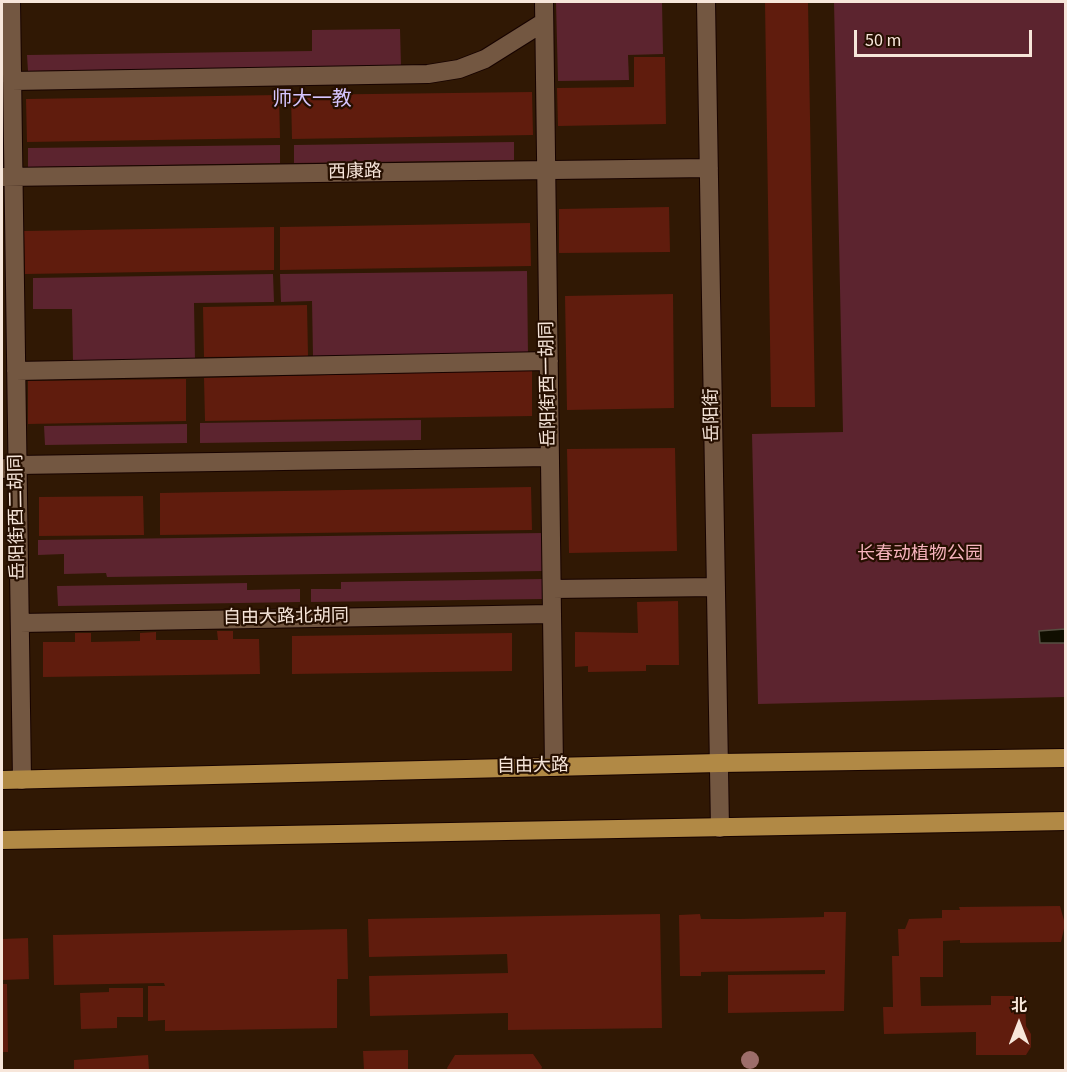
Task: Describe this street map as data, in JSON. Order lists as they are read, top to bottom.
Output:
{
  "streets": {
    "main road": ["自由大路"],
    "street": [
      "西康路",
      "岳阳街西一胡同",
      "岳阳街",
      "岳阳街西二胡同",
      "自由大路北胡同"
    ]
  },
  "crossings": [
    ["西康路", "岳阳街西一胡同"],
    ["西康路", "岳阳街"],
    ["西康路", "岳阳街西二胡同"],
    ["岳阳街西一胡同", "自由大路北胡同"],
    ["岳阳街西一胡同", "自由大路"],
    ["岳阳街", "自由大路"],
    ["岳阳街西二胡同", "自由大路北胡同"],
    ["岳阳街西二胡同", "自由大路"]
  ],
  "districts": ["师大一教"],
  "parks": ["长春动植物公园"],
  "scale_bar": "50 m",
  "north": "top"
}
